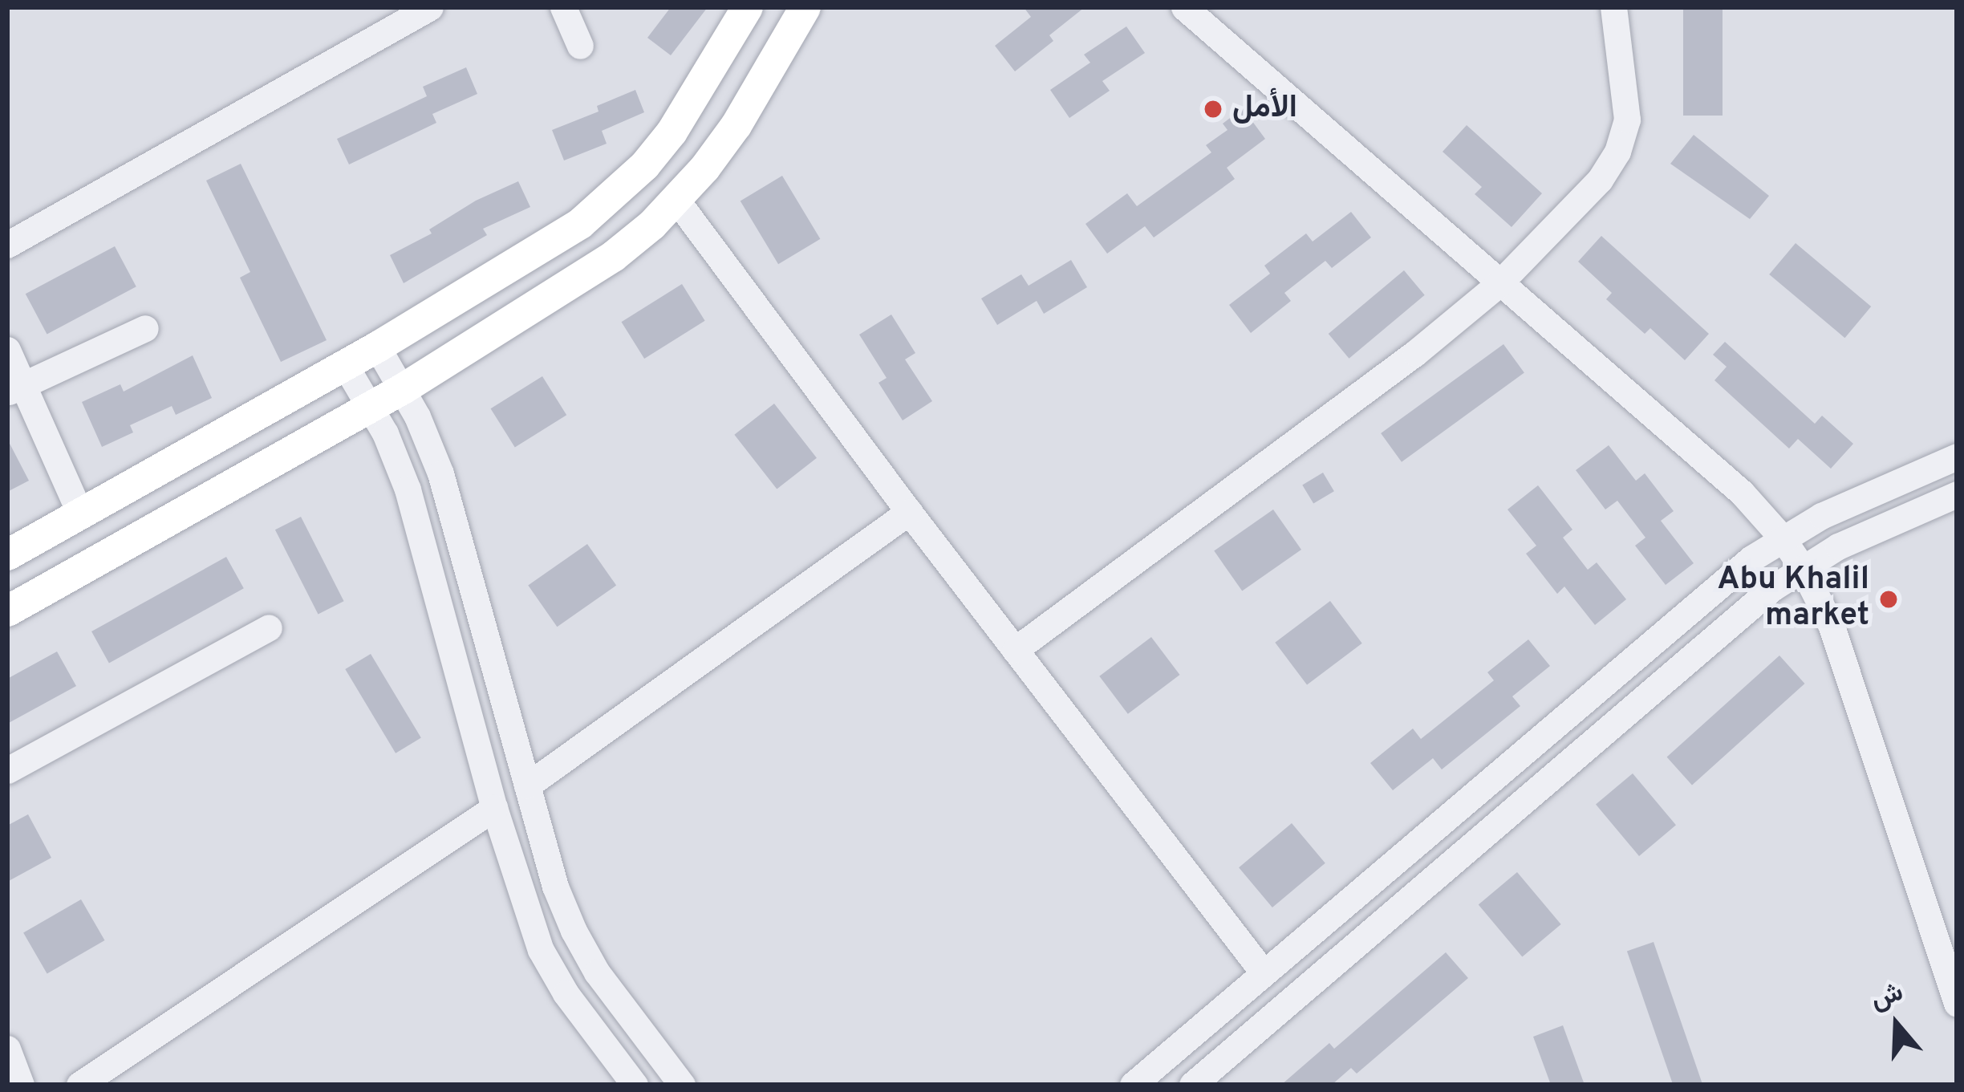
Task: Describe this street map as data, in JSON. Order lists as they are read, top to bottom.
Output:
{
  "places": ["الأمل", "Abu Khalil market"],
  "north": "top"
}
